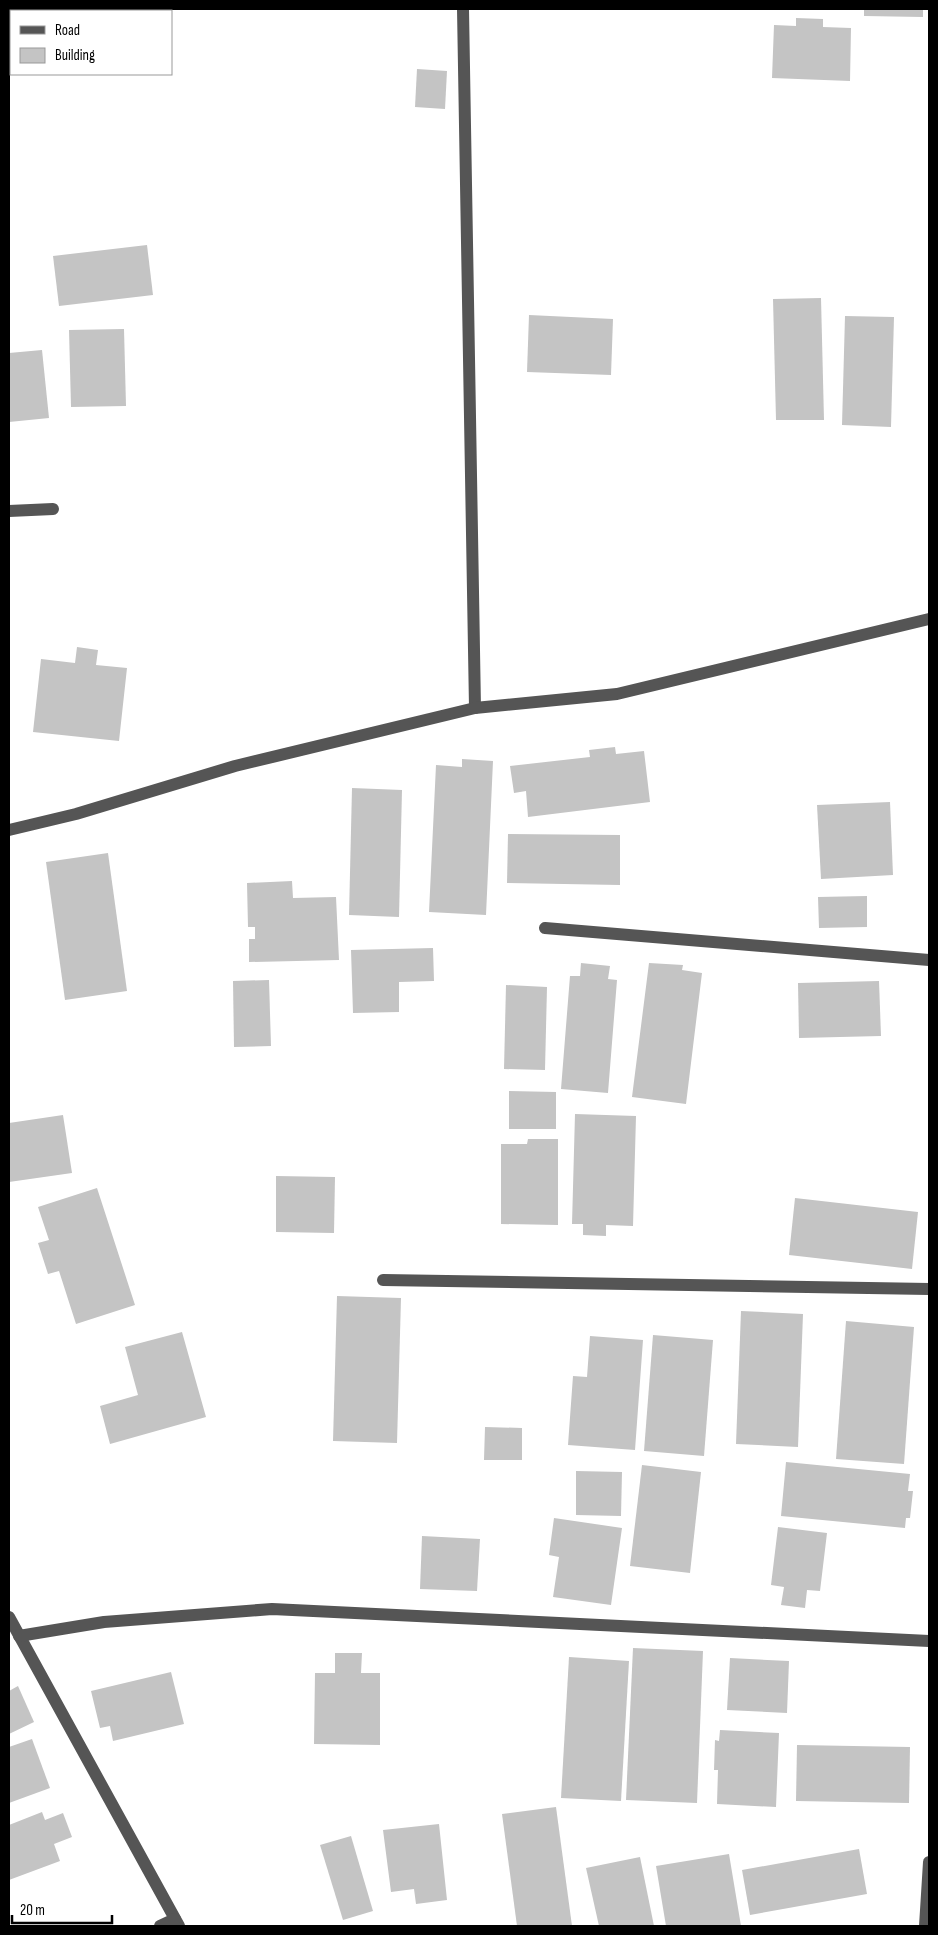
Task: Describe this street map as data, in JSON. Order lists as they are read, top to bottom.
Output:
{
  "legend": ["Road", "Building"],
  "scale_bar": "20 m"
}
